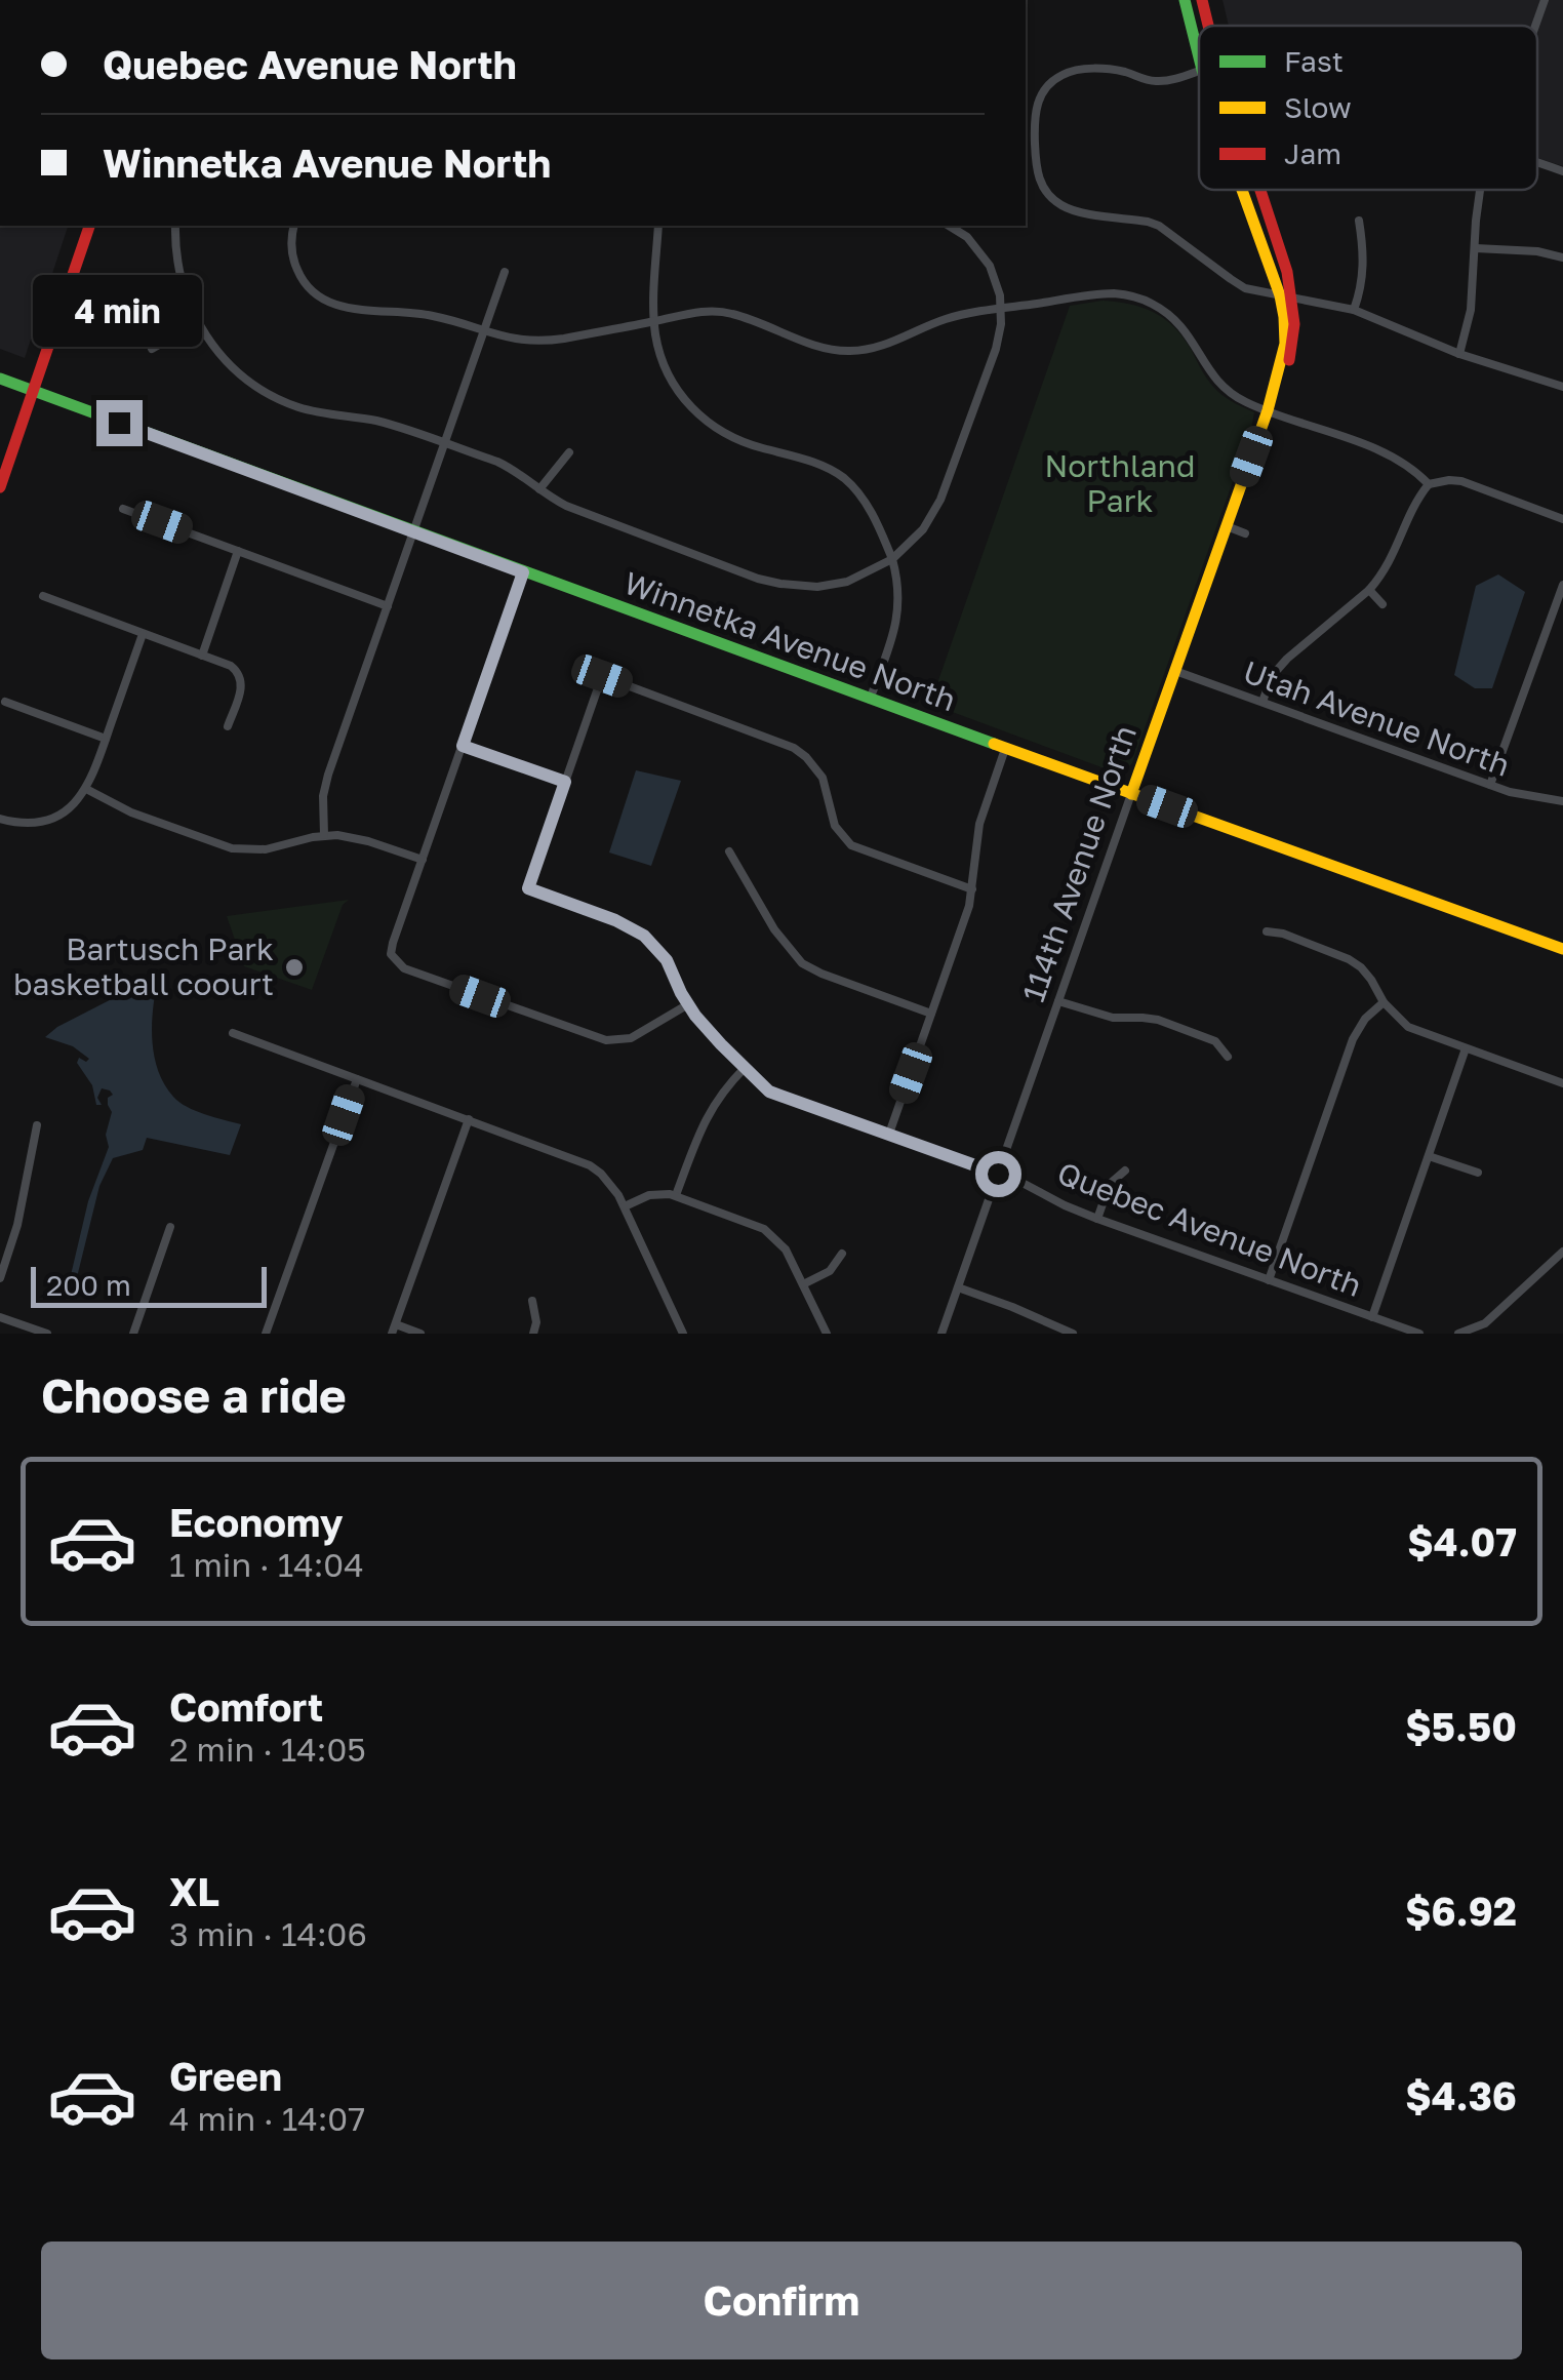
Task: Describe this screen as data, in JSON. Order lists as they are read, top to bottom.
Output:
{
  "streets": {
    "street": [
      "Winnetka Avenue North",
      "Utah Avenue North",
      "114th Avenue North",
      "Quebec Avenue North"
    ]
  },
  "crossings": [
    ["Winnetka Avenue North", "114th Avenue North"],
    ["Utah Avenue North", "114th Avenue North"],
    ["114th Avenue North", "Quebec Avenue North"]
  ],
  "parks": ["Northland Park"],
  "places": ["Bartusch Park basketball coourt"],
  "legend": ["Fast", "Slow", "Jam"],
  "scale_bar": "200 m",
  "page": {
    "banner": ["Quebec Avenue North", "Winnetka Avenue North"],
    "bubble": "4 min",
    "scale": "200 m",
    "heading": "Choose a ride",
    "list": [
      {
        "name": "Economy",
        "note": "1 min · 14:04",
        "value": "$4.07"
      },
      {
        "name": "Comfort",
        "note": "2 min · 14:05",
        "value": "$5.50"
      },
      {
        "name": "XL",
        "note": "3 min · 14:06",
        "value": "$6.92"
      },
      {
        "name": "Green",
        "note": "4 min · 14:07",
        "value": "$4.36"
      }
    ],
    "buttons": "Confirm"
  }
}
